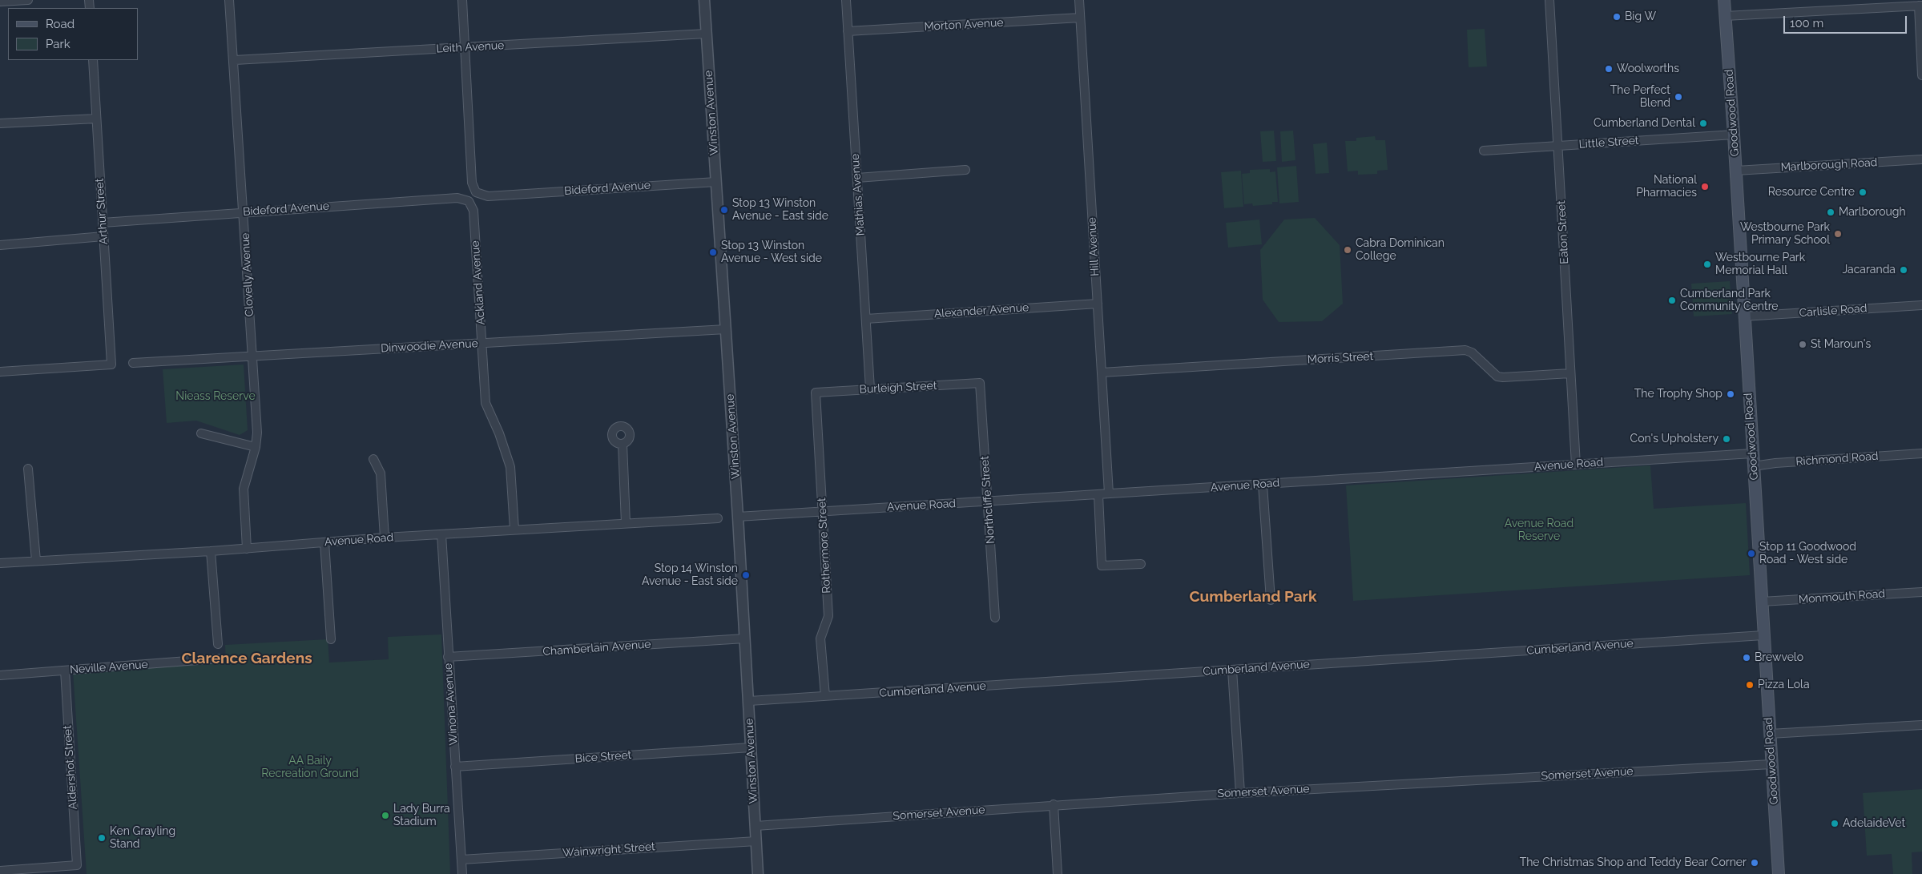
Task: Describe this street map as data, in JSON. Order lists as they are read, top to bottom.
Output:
{
  "streets": {
    "main road": ["Goodwood Road"],
    "street": [
      "Morton Avenue",
      "Leith Avenue",
      "Winston Avenue",
      "Little Street",
      "Marlborough Road",
      "Bideford Avenue",
      "Mathias Avenue",
      "Arthur Street",
      "Eaton Street",
      "Hill Avenue",
      "Clovelly Avenue",
      "Ackland Avenue",
      "Alexander Avenue",
      "Carlisle Road",
      "Dinwoodie Avenue",
      "Morris Street",
      "Burleigh Street",
      "Richmond Road",
      "Avenue Road",
      "Northcliffe Street",
      "Rothermore Street",
      "Monmouth Road",
      "Cumberland Avenue",
      "Chamberlain Avenue",
      "Neville Avenue",
      "Winona Avenue",
      "Bice Street",
      "Aldershot Street",
      "Somerset Avenue",
      "Wainwright Street"
    ]
  },
  "crossings": [
    ["Morton Avenue", "Mathias Avenue"],
    ["Morton Avenue", "Hill Avenue"],
    ["Leith Avenue", "Winston Avenue"],
    ["Leith Avenue", "Bideford Avenue"],
    ["Leith Avenue", "Clovelly Avenue"],
    ["Winston Avenue", "Bideford Avenue"],
    ["Winston Avenue", "Dinwoodie Avenue"],
    ["Winston Avenue", "Avenue Road"],
    ["Winston Avenue", "Cumberland Avenue"],
    ["Winston Avenue", "Chamberlain Avenue"],
    ["Winston Avenue", "Bice Street"],
    ["Winston Avenue", "Somerset Avenue"],
    ["Winston Avenue", "Wainwright Street"],
    ["Goodwood Road", "Little Street"],
    ["Goodwood Road", "Marlborough Road"],
    ["Goodwood Road", "Carlisle Road"],
    ["Goodwood Road", "Richmond Road"],
    ["Goodwood Road", "Avenue Road"],
    ["Goodwood Road", "Monmouth Road"],
    ["Goodwood Road", "Cumberland Avenue"],
    ["Goodwood Road", "Somerset Avenue"],
    ["Little Street", "Eaton Street"],
    ["Bideford Avenue", "Arthur Street"],
    ["Bideford Avenue", "Clovelly Avenue"],
    ["Bideford Avenue", "Ackland Avenue"],
    ["Mathias Avenue", "Alexander Avenue"],
    ["Mathias Avenue", "Burleigh Street"],
    ["Eaton Street", "Morris Street"],
    ["Eaton Street", "Avenue Road"],
    ["Hill Avenue", "Alexander Avenue"],
    ["Hill Avenue", "Morris Street"],
    ["Hill Avenue", "Avenue Road"],
    ["Clovelly Avenue", "Dinwoodie Avenue"],
    ["Clovelly Avenue", "Avenue Road"],
    ["Ackland Avenue", "Dinwoodie Avenue"],
    ["Ackland Avenue", "Avenue Road"],
    ["Burleigh Street", "Northcliffe Street"],
    ["Burleigh Street", "Rothermore Street"],
    ["Avenue Road", "Northcliffe Street"],
    ["Avenue Road", "Rothermore Street"],
    ["Avenue Road", "Winona Avenue"],
    ["Rothermore Street", "Cumberland Avenue"],
    ["Chamberlain Avenue", "Winona Avenue"],
    ["Neville Avenue", "Aldershot Street"],
    ["Winona Avenue", "Bice Street"],
    ["Winona Avenue", "Wainwright Street"]
  ],
  "districts": ["Cumberland Park", "Clarence Gardens"],
  "parks": ["Nieass Reserve", "Avenue Road Reserve", "AA Baily Recreation Ground"],
  "places": [
    "Big W",
    "Woolworths",
    "The Perfect Blend",
    "Cumberland Dental",
    "National Pharmacies",
    "Resource Centre",
    "Stop 13 Winston Avenue - East side",
    "Marlborough",
    "Westbourne Park Primary School",
    "Cabra Dominican College",
    "Stop 13 Winston Avenue - West side",
    "Westbourne Park Memorial Hall",
    "Jacaranda",
    "Cumberland Park Community Centre",
    "St Maroun's",
    "The Trophy Shop",
    "Con's Upholstery",
    "Stop 11 Goodwood Road - West side",
    "Stop 14 Winston Avenue - East side",
    "Brewvelo",
    "Pizza Lola",
    "Lady Burra Stadium",
    "AdelaideVet",
    "Ken Grayling Stand",
    "The Christmas Shop and Teddy Bear Corner"
  ],
  "legend": ["Road", "Park"],
  "scale_bar": "100 m"
}
